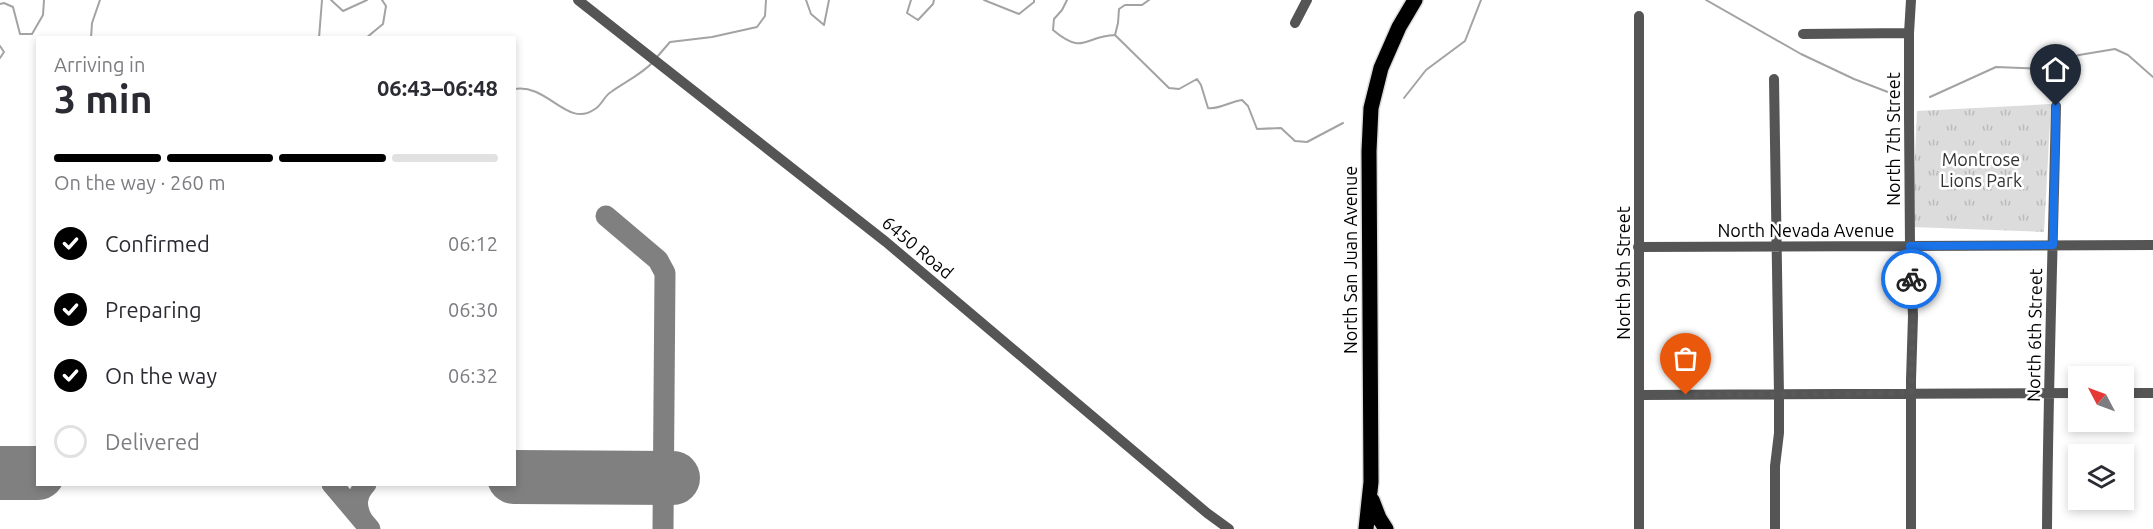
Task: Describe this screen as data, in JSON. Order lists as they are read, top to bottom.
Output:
{
  "streets": {
    "highway": ["North San Juan Avenue"],
    "street": [
      "North 7th Street",
      "North Nevada Avenue",
      "6450 Road",
      "North 9th Street",
      "North 6th Street"
    ]
  },
  "crossings": [
    ["North 7th Street", "North Nevada Avenue"],
    ["North Nevada Avenue", "North 9th Street"],
    ["North Nevada Avenue", "North 6th Street"]
  ],
  "parks": ["Montrose Lions Park"],
  "north": "top left",
  "page": {
    "heading": ["3 min", "Arriving in", "06:43–06:48"],
    "bar": "On the way · 260 m",
    "list": [
      ["Confirmed", "06:12"],
      ["Preparing", "06:30"],
      ["On the way", "06:32"],
      "Delivered"
    ]
  }
}
